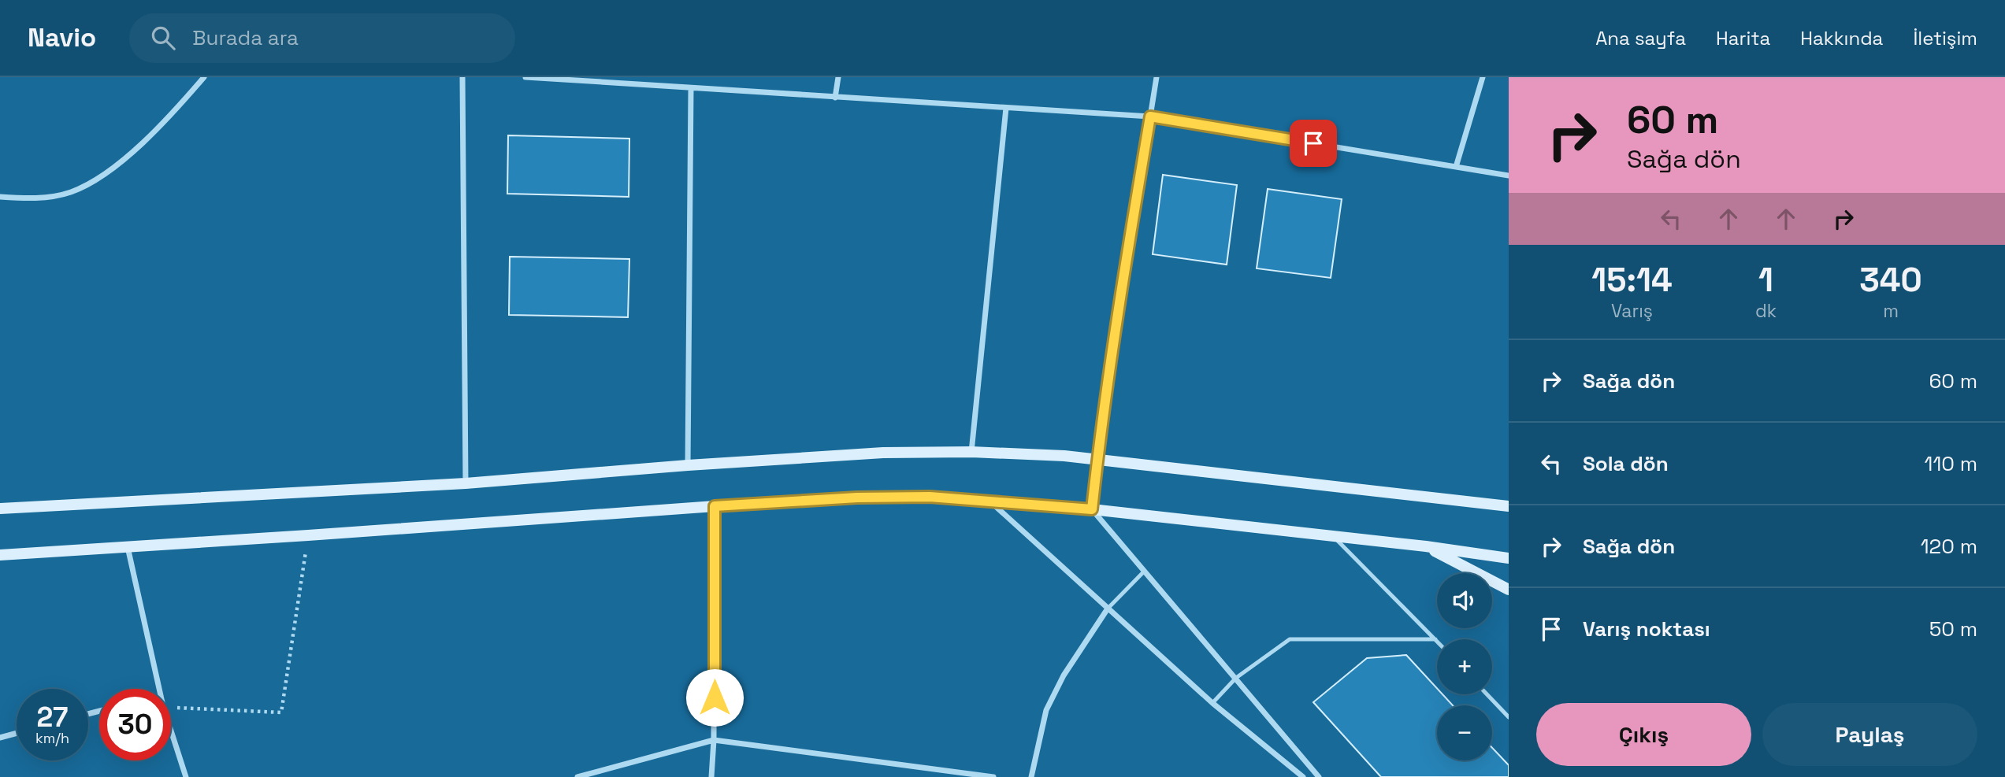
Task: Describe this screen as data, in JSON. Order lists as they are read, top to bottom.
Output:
{
  "page": {
    "header": "Navio",
    "search": "Burada ara",
    "nav": [
      "Ana sayfa",
      "Harita",
      "Hakkında",
      "İletişim"
    ],
    "turn": ["60 m", "Sağa dön"],
    "eta": [
      "15:14",
      "Varış",
      "1",
      "dk",
      "340",
      "m"
    ],
    "list": [
      {
        "name": "Sağa dön",
        "value": "60 m"
      },
      {
        "name": "Sola dön",
        "value": "110 m"
      },
      {
        "name": "Sağa dön",
        "value": "120 m"
      },
      {
        "name": "Varış noktası",
        "value": "50 m"
      }
    ],
    "map_buttons": ["+", "−"],
    "speed": "27 km/h",
    "limit": "30",
    "buttons": ["Çıkış", "Paylaş"]
  }
}
